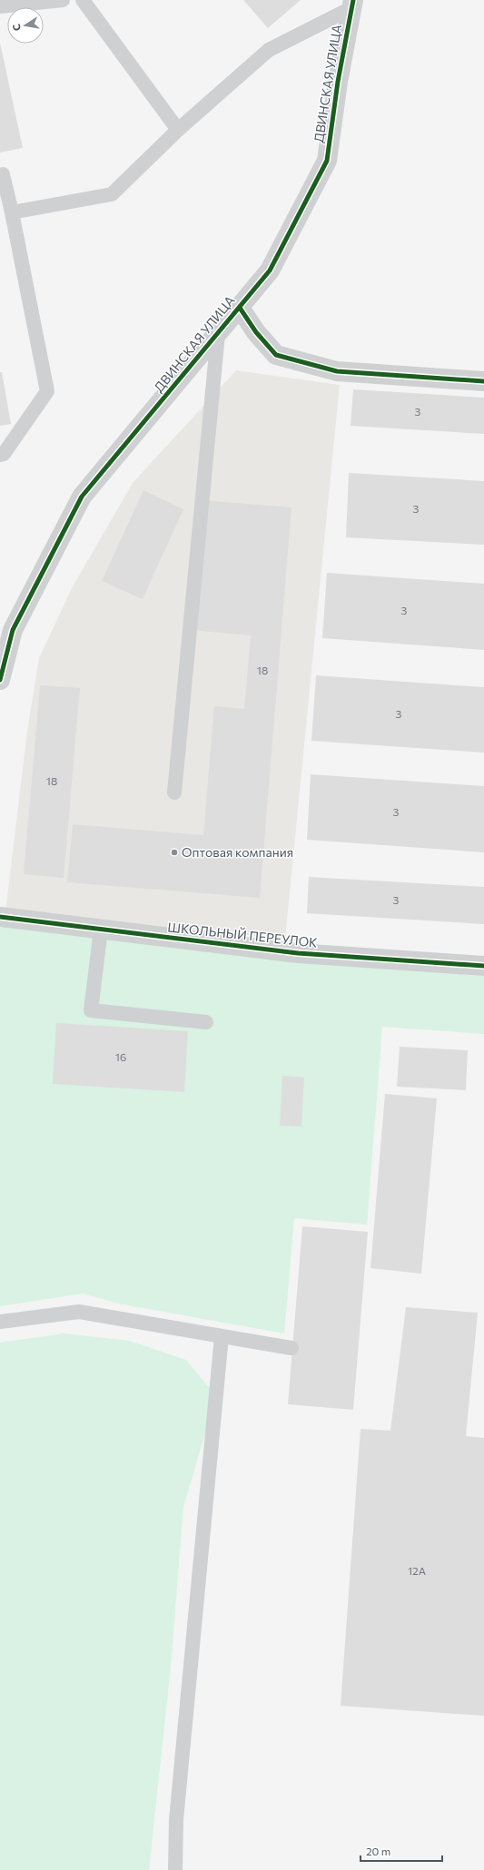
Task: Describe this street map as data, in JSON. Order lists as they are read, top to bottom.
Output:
{
  "streets": {
    "street": ["ДВИНСКАЯ УЛИЦА", "ШКОЛЬНЫЙ ПЕРЕУЛОК"]
  },
  "places": ["Оптовая компания"],
  "house_numbers": [
    "3",
    "3",
    "3",
    "18",
    "3",
    "18",
    "3",
    "3",
    "16",
    "12А"
  ],
  "scale_bar": "20 m",
  "north": "left"
}
